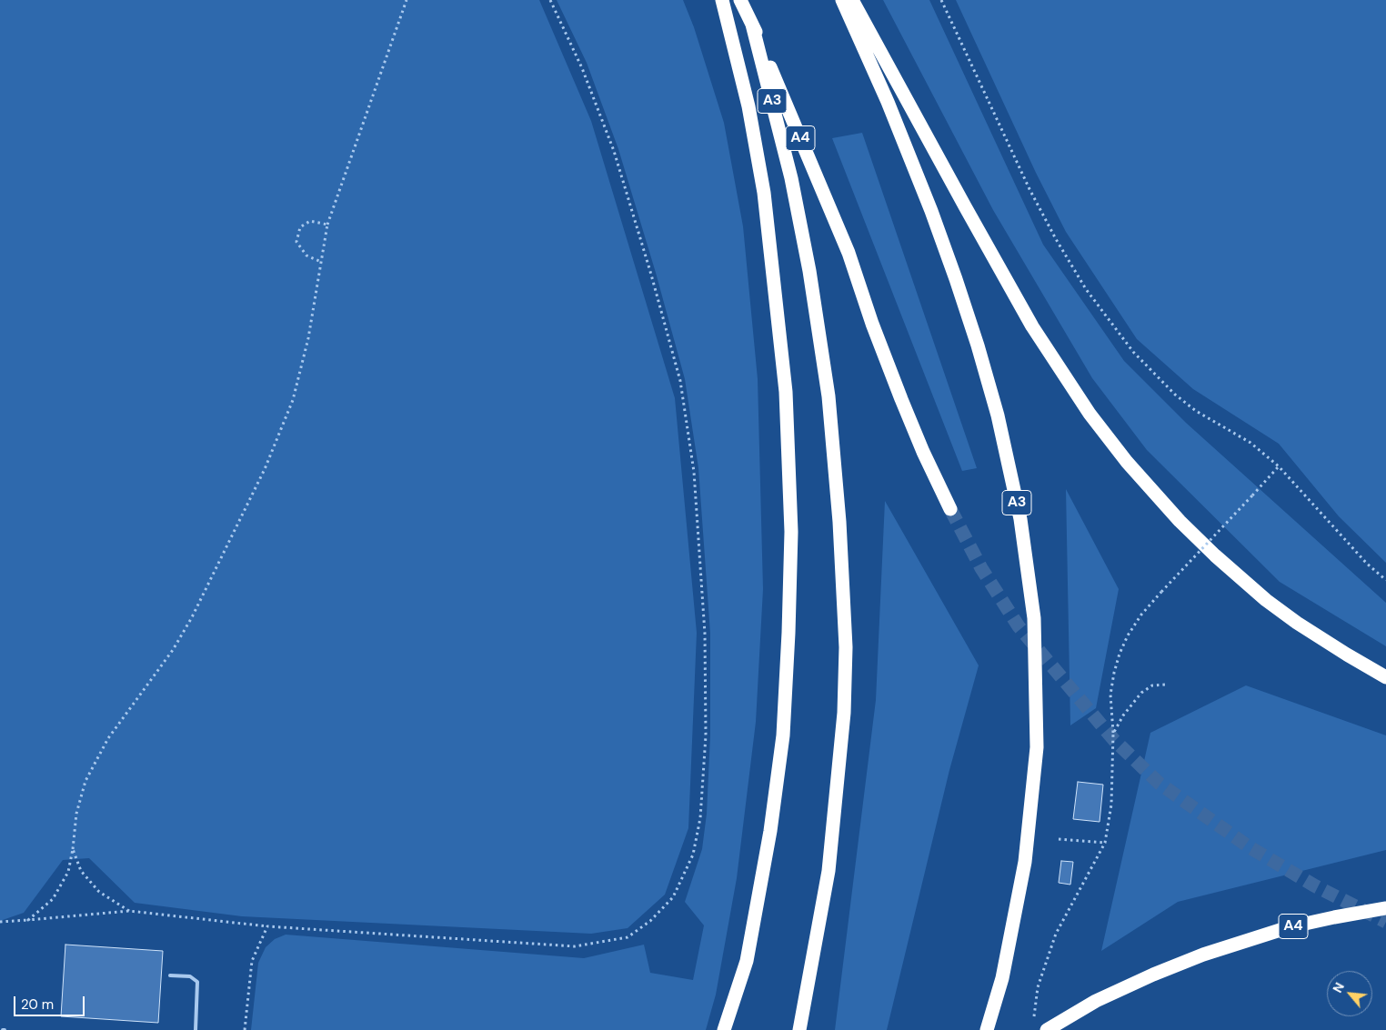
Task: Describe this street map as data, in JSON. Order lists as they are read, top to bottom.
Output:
{
  "streets": {
    "highway": ["A3", "A4"]
  },
  "crossings": [
    ["A3", "A4"]
  ],
  "scale_bar": "20 m",
  "north": "top left"
}
